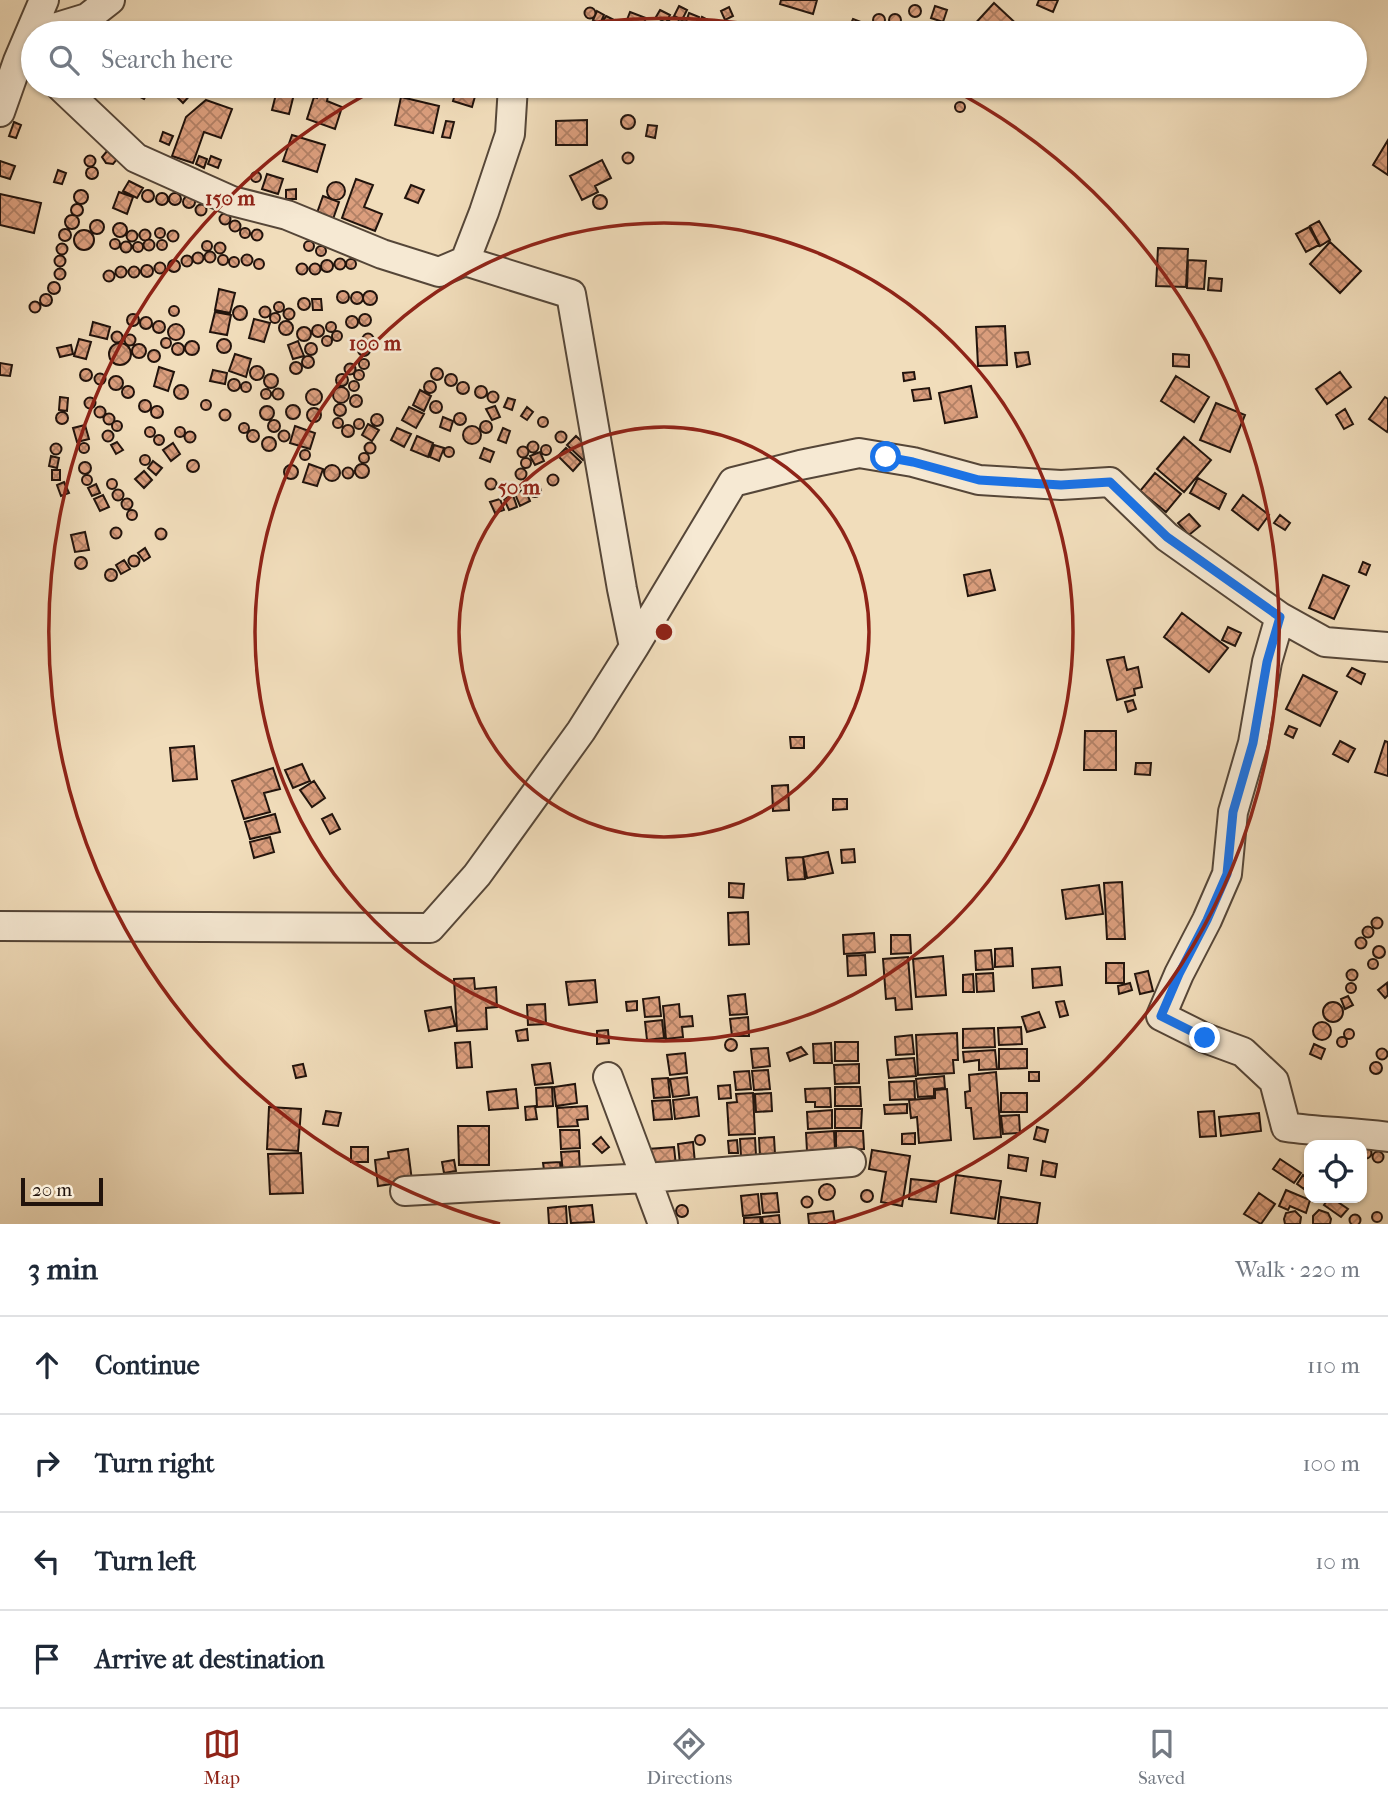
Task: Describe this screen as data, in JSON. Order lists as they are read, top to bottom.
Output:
{
  "scale_bar": "20 m",
  "page": {
    "search": "Search here",
    "scale": "20 m",
    "heading": ["3 min", "Walk · 220 m"],
    "list": [
      ["Continue", "110 m"],
      ["Turn right", "100 m"],
      ["Turn left", "10 m"],
      "Arrive at destination"
    ],
    "nav": ["Map", "Directions", "Saved"]
  },
  "rings": ["150 m", "100 m", "50 m"]
}
